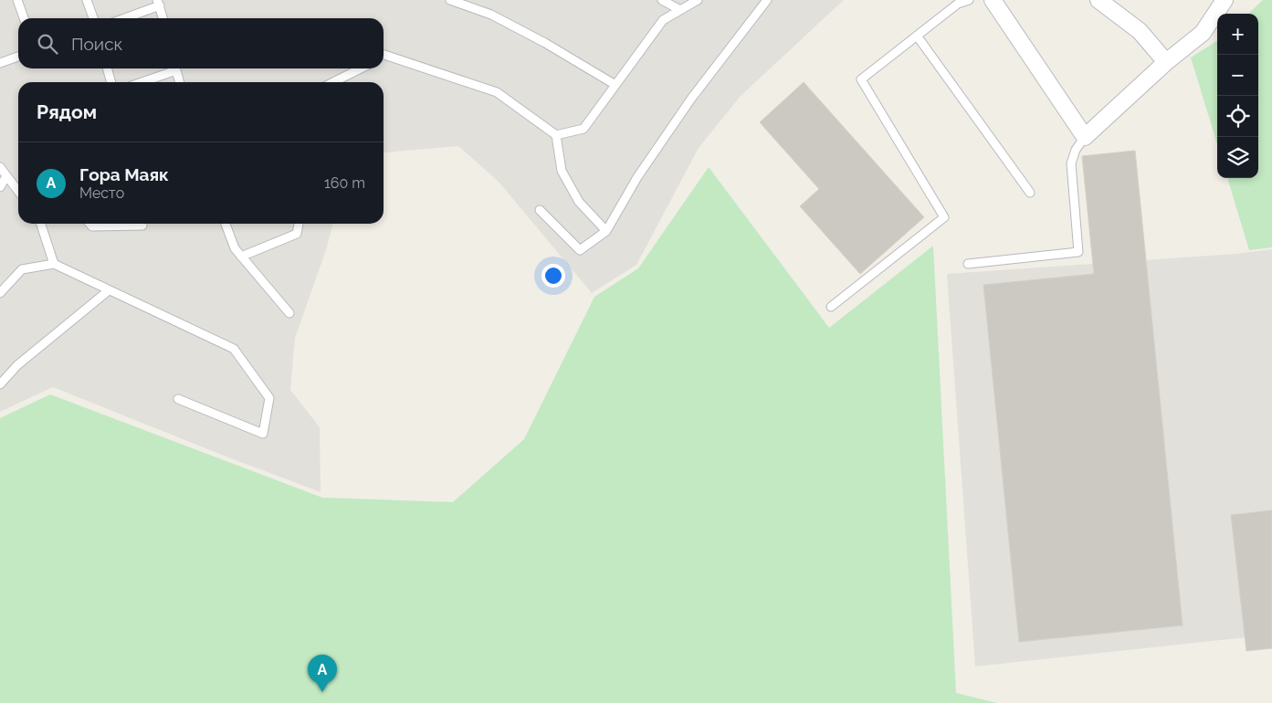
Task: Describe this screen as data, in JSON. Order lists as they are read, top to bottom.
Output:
{
  "page": {
    "map_buttons": ["+", "−"],
    "search": "Поиск",
    "heading": "Рядом",
    "list": [
      {
        "mark": "A",
        "name": "Гора Маяк",
        "note": "Место",
        "value": "160 m"
      }
    ],
    "pins": "A"
  }
}
